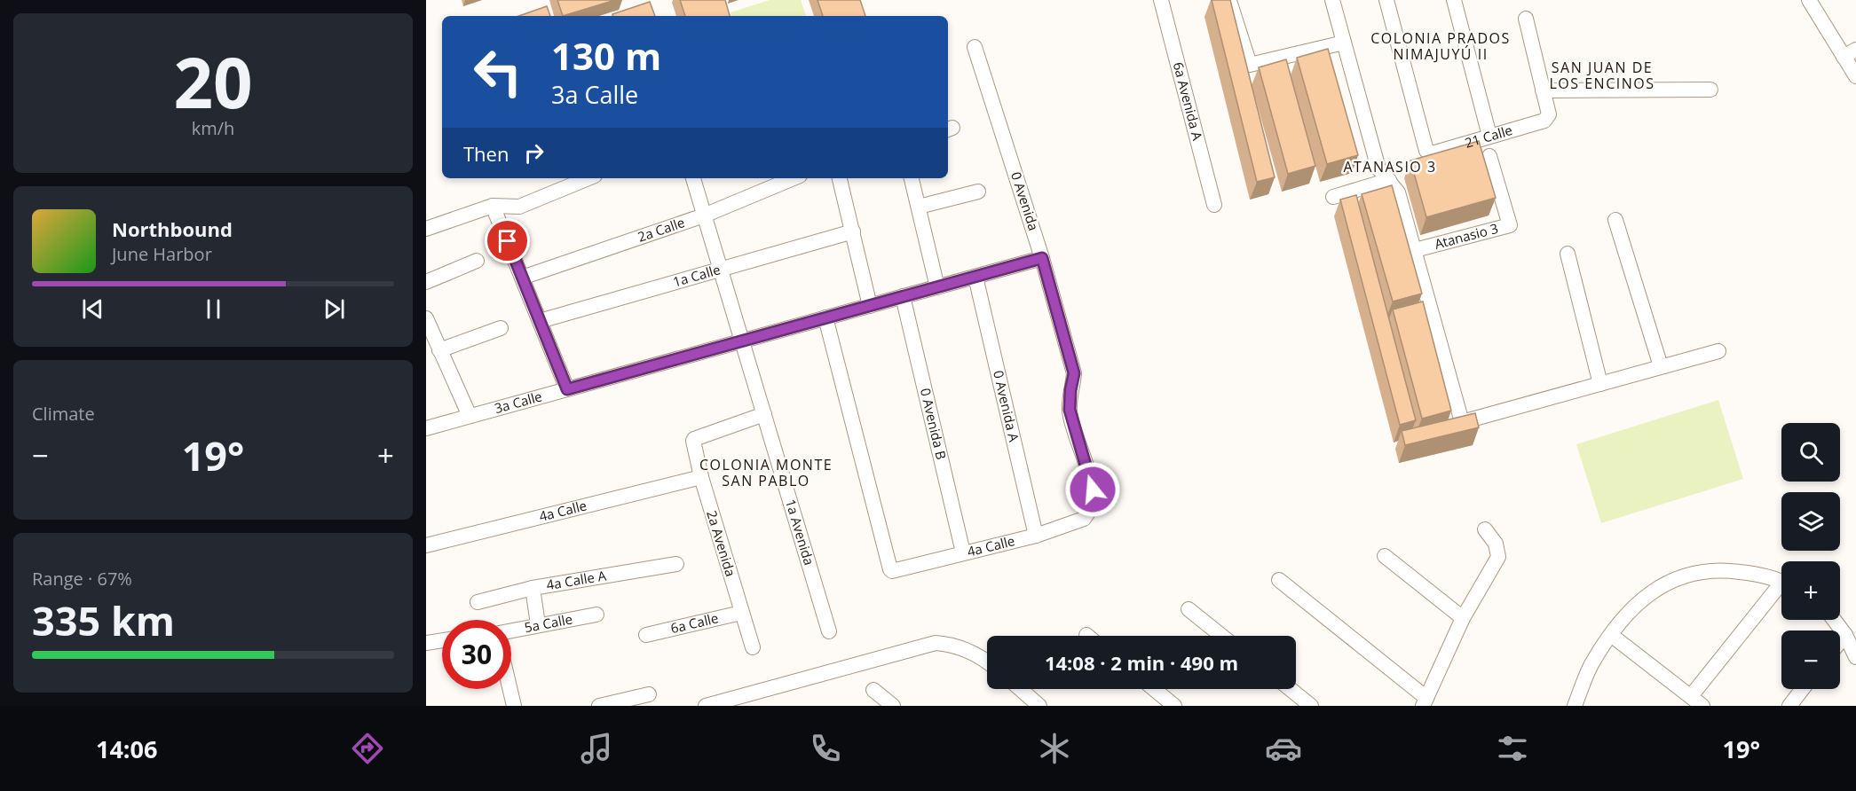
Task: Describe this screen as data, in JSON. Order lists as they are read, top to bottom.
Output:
{
  "streets": {
    "street": [
      "6a Avenida A",
      "21 Calle",
      "0 Avenida",
      "2a Calle",
      "Atanasio 3",
      "1a Calle",
      "3a Calle",
      "0 Avenida A",
      "0 Avenida B",
      "4a Calle",
      "1a Avenida",
      "2a Avenida",
      "4a Calle A",
      "5a Calle",
      "6a Calle"
    ]
  },
  "crossings": [
    ["0 Avenida", "3a Calle"],
    ["0 Avenida", "4a Calle"],
    ["3a Calle", "0 Avenida A"],
    ["3a Calle", "0 Avenida B"],
    ["3a Calle", "4a Calle"],
    ["3a Calle", "1a Avenida"],
    ["0 Avenida A", "4a Calle"],
    ["0 Avenida B", "4a Calle"],
    ["4a Calle", "2a Avenida"],
    ["1a Avenida", "2a Avenida"],
    ["2a Avenida", "6a Calle"]
  ],
  "districts": [
    "COLONIA PRADOS NIMAJUYÚ II",
    "SAN JUAN DE LOS ENCINOS",
    "ATANASIO 3",
    "COLONIA MONTE SAN PABLO"
  ],
  "page": {
    "tile": [
      ["20", "km/h"],
      "Climate",
      ["Range · 67%", "335 km"]
    ],
    "turn": ["130 m", "3a Calle"],
    "then": "Then",
    "song": ["Northbound", "June Harbor"],
    "map_buttons": ["+", "−"],
    "heat": ["−", "19°", "+"],
    "limit": "30",
    "trip": "14:08 · 2 min · 490 m",
    "tabs": ["14:06", "19°"]
  }
}
